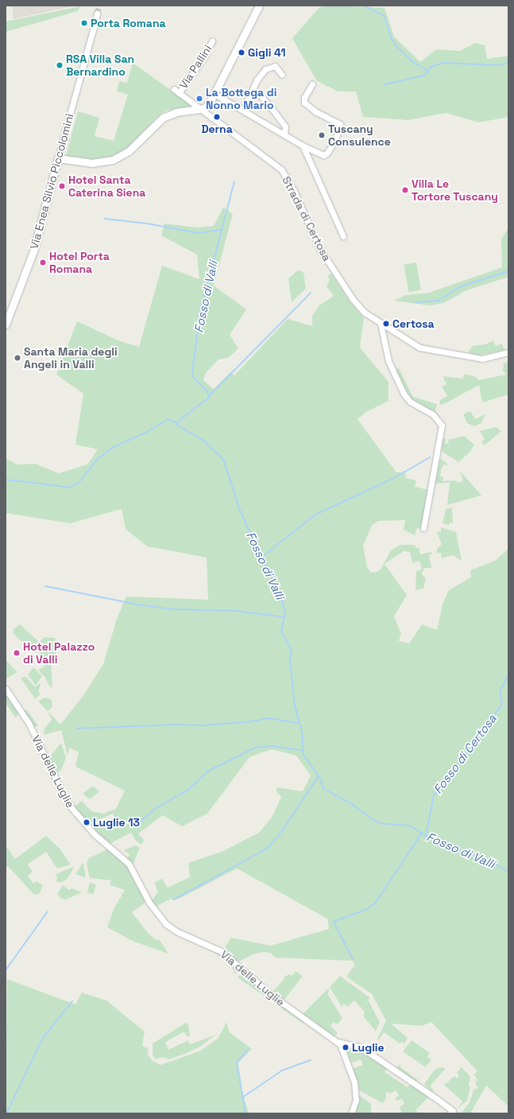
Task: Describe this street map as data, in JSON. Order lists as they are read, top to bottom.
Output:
{
  "streets": {
    "main road": ["Via Enea Silvio Piccolomini"],
    "street": ["Via Pallini", "Strada di Certosa", "Via delle Luglie"]
  },
  "crossings": [
    ["Via Pallini", "Strada di Certosa"]
  ],
  "water": ["Fosso di Valli", "Fosso di Certosa"],
  "places": [
    "Porta Romana",
    "Gigli 41",
    "RSA Villa San Bernardino",
    "La Bottega di Nonno Mario",
    "Derna",
    "Tuscany Consulence",
    "Hotel Santa Caterina Siena",
    "Villa Le Tortore Tuscany",
    "Hotel Porta Romana",
    "Certosa",
    "Santa Maria degli Angeli in Valli",
    "Hotel Palazzo di Valli",
    "Luglie 13",
    "Luglie"
  ]
}
